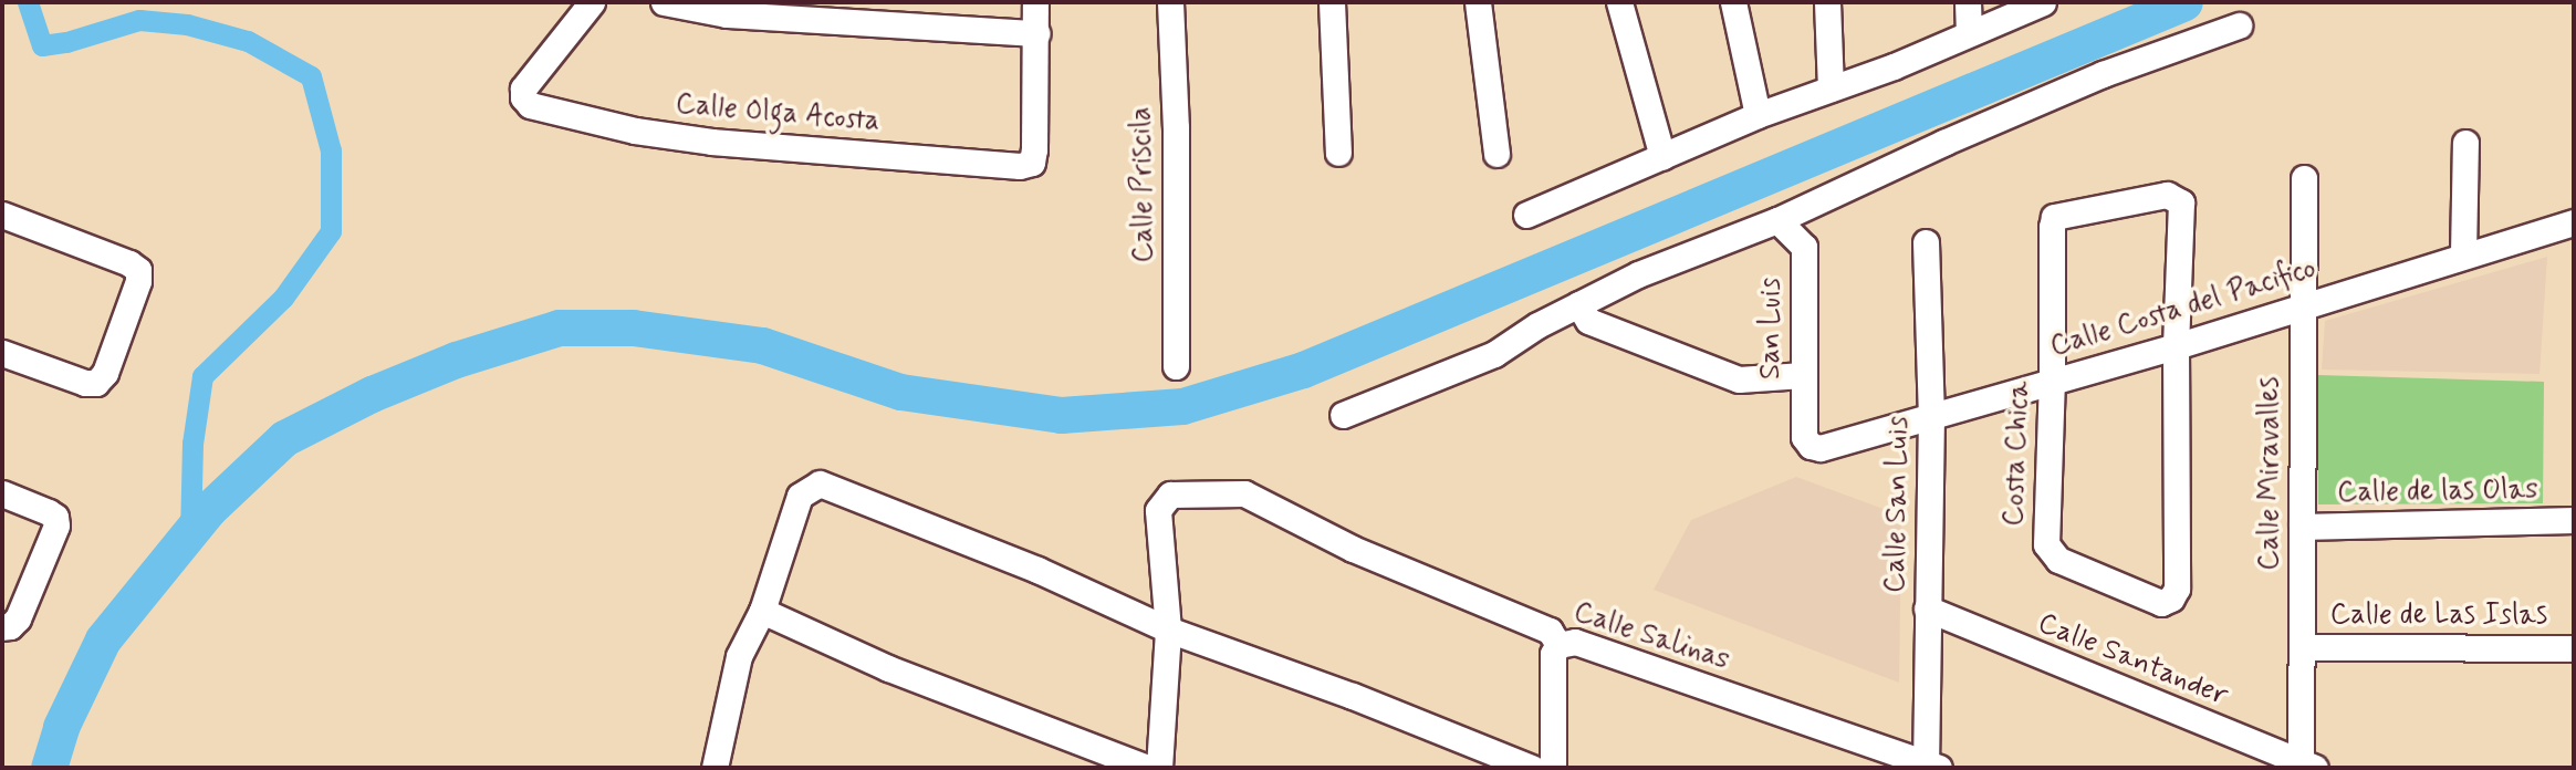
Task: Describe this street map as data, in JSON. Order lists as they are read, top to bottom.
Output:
{
  "streets": {
    "street": [
      "Calle Olga Acosta",
      "Calle Priscila",
      "Calle Costa del Pacifico",
      "San Luis",
      "Costa Chica",
      "Calle Miravalles",
      "Calle de las Olas",
      "Calle San Luis",
      "Calle de Las Islas",
      "Calle Salinas",
      "Calle Santander"
    ]
  },
  "crossings": [
    ["Calle Costa del Pacifico", "San Luis"],
    ["Calle Costa del Pacifico", "Costa Chica"],
    ["Calle Costa del Pacifico", "Calle Miravalles"],
    ["Calle Costa del Pacifico", "Calle San Luis"],
    ["Calle Miravalles", "Calle de las Olas"],
    ["Calle Miravalles", "Calle de Las Islas"],
    ["Calle Miravalles", "Calle Santander"],
    ["Calle San Luis", "Calle Salinas"],
    ["Calle San Luis", "Calle Santander"]
  ]
}
